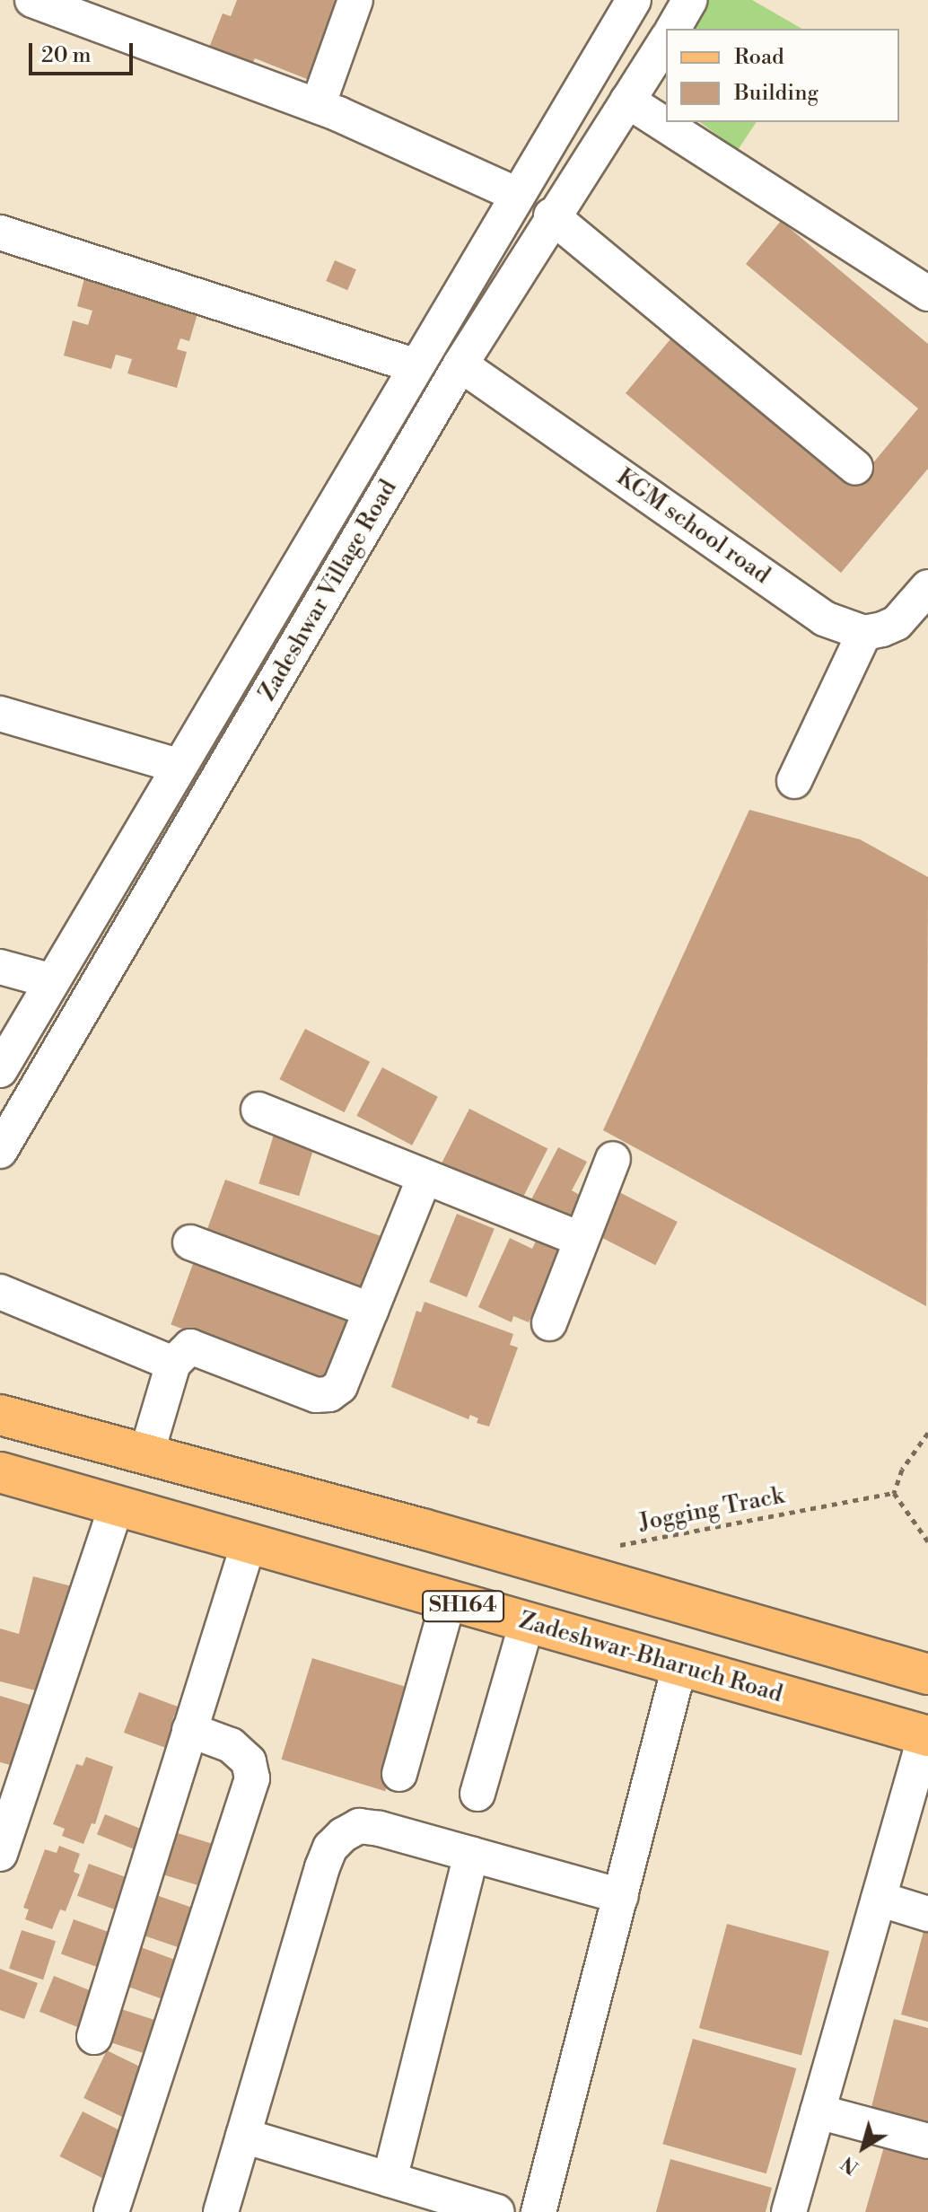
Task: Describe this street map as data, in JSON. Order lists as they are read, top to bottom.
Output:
{
  "streets": {
    "main road": ["SH164", "Zadeshwar-Bharuch Road"],
    "street": ["KGM school road", "Zadeshwar Village Road"],
    "path": ["Jogging Track"]
  },
  "crossings": [
    ["KGM school road", "Zadeshwar Village Road"]
  ],
  "legend": ["Road", "Building"],
  "scale_bar": "20 m",
  "north": "bottom left"
}
